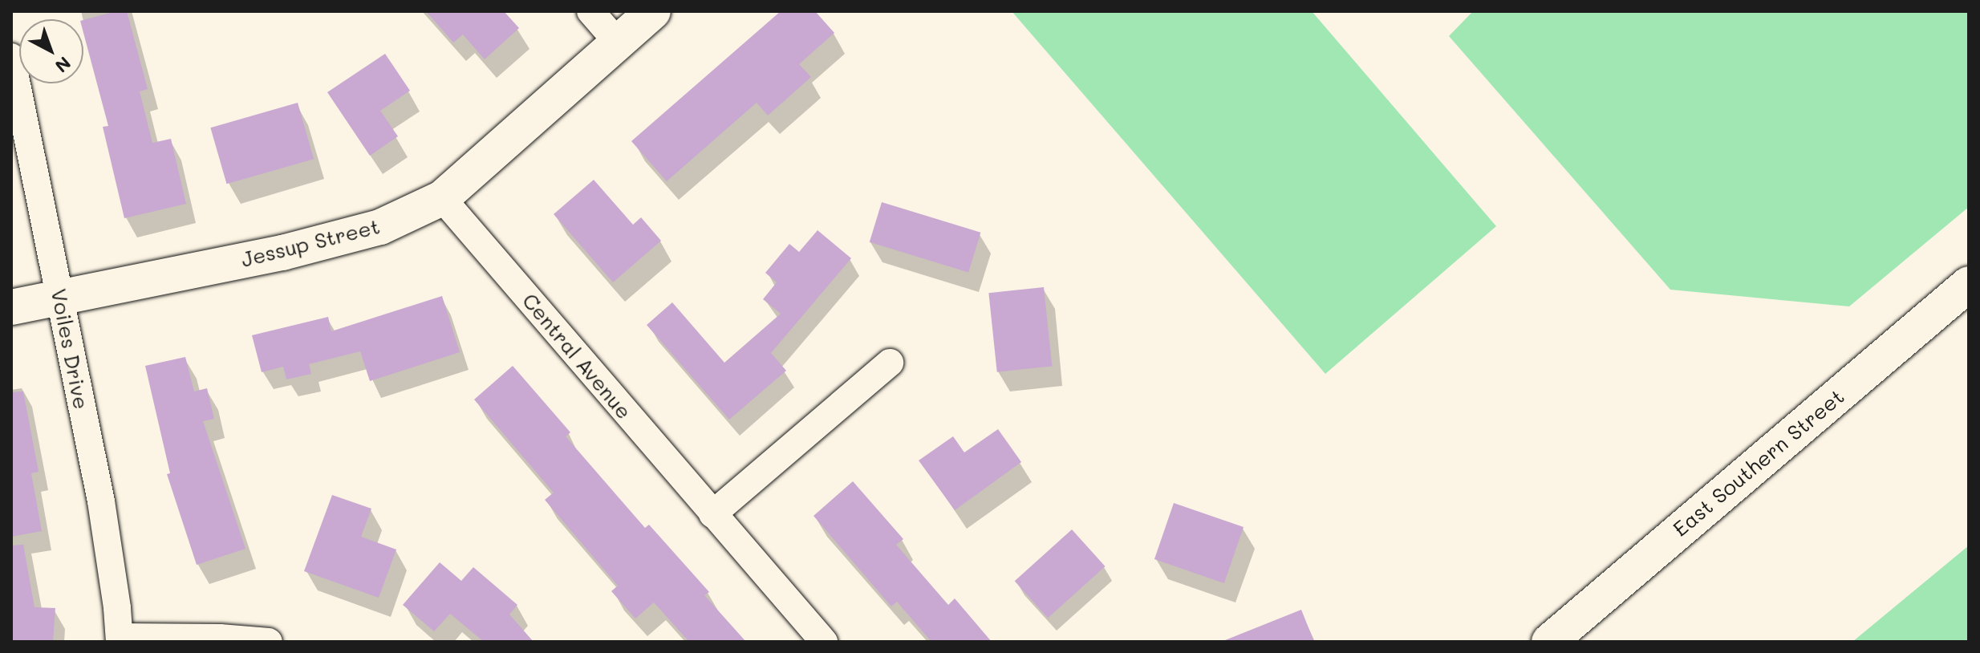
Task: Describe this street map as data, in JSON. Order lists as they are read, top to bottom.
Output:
{
  "streets": {
    "street": [
      "Jessup Street",
      "Voiles Drive",
      "Central Avenue",
      "East Southern Street"
    ]
  },
  "crossings": [
    ["Jessup Street", "Voiles Drive"],
    ["Jessup Street", "Central Avenue"]
  ],
  "north": "bottom right"
}
